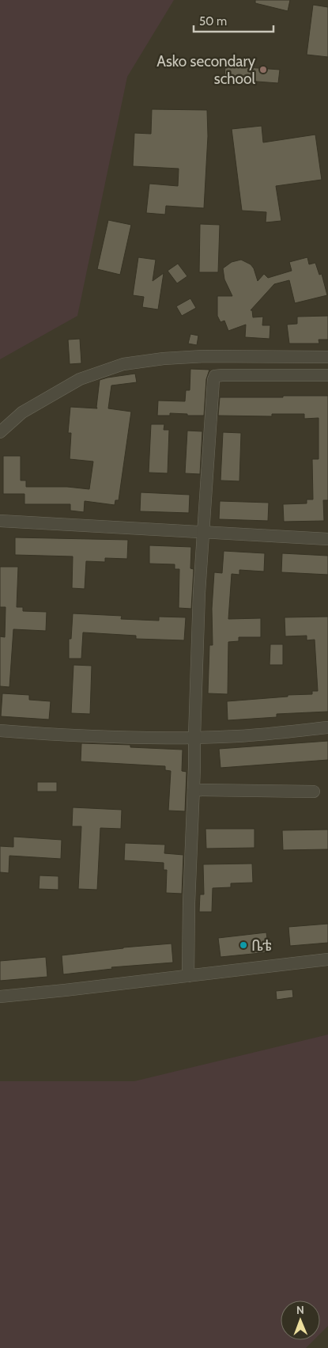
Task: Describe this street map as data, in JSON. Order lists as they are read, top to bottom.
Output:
{
  "places": ["Asko secondary school", "ቤቴ"],
  "scale_bar": "50 m",
  "north": "top"
}
